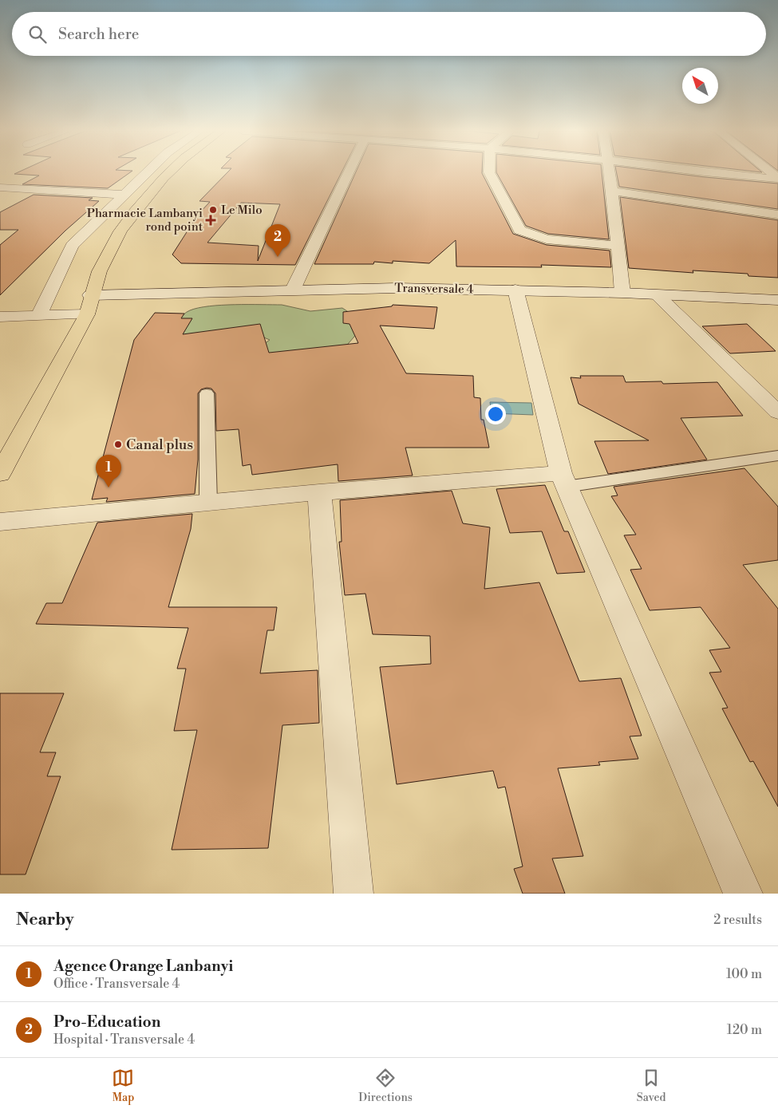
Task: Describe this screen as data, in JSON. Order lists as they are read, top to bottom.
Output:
{
  "streets": {
    "street": ["Transversale 4"]
  },
  "places": {
    "other": ["Le Milo", "Canal plus"],
    "health": ["Pharmacie Lambanyi rond point"]
  },
  "north": "top left",
  "page": {
    "search": "Search here",
    "pins": ["2", "1"],
    "heading": ["Nearby", "2 results"],
    "list": [
      {
        "mark": "1",
        "name": "Agence Orange Lanbanyi",
        "note": "Office · Transversale 4",
        "value": "100 m"
      },
      {
        "mark": "2",
        "name": "Pro-Education",
        "note": "Hospital · Transversale 4",
        "value": "120 m"
      }
    ],
    "nav": ["Map", "Directions", "Saved"]
  }
}
